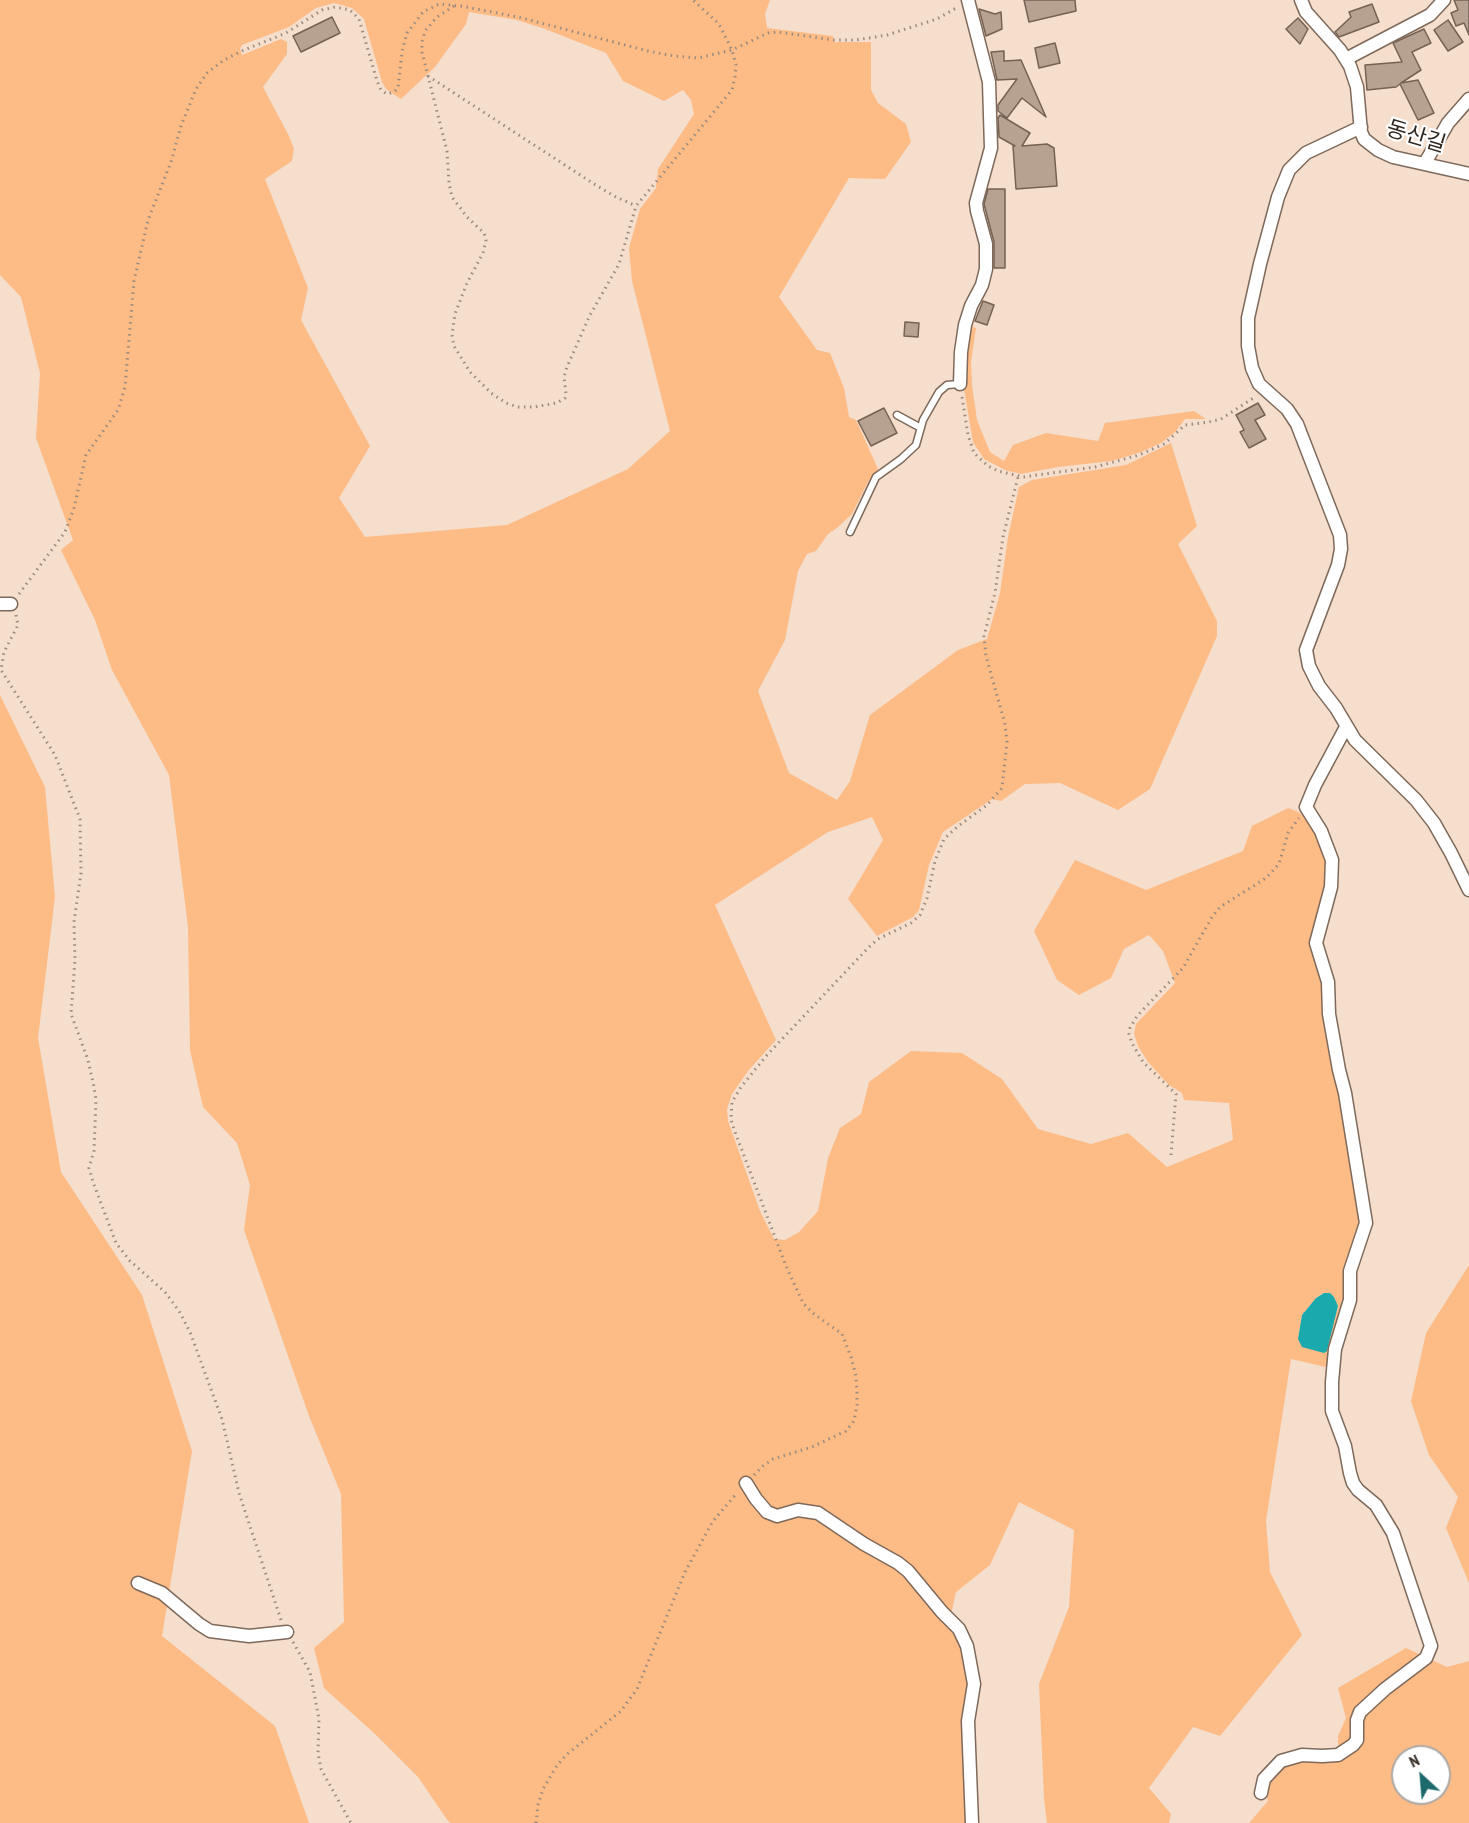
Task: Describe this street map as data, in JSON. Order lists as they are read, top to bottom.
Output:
{
  "streets": {
    "street": ["동산길"]
  },
  "north": "top left"
}
